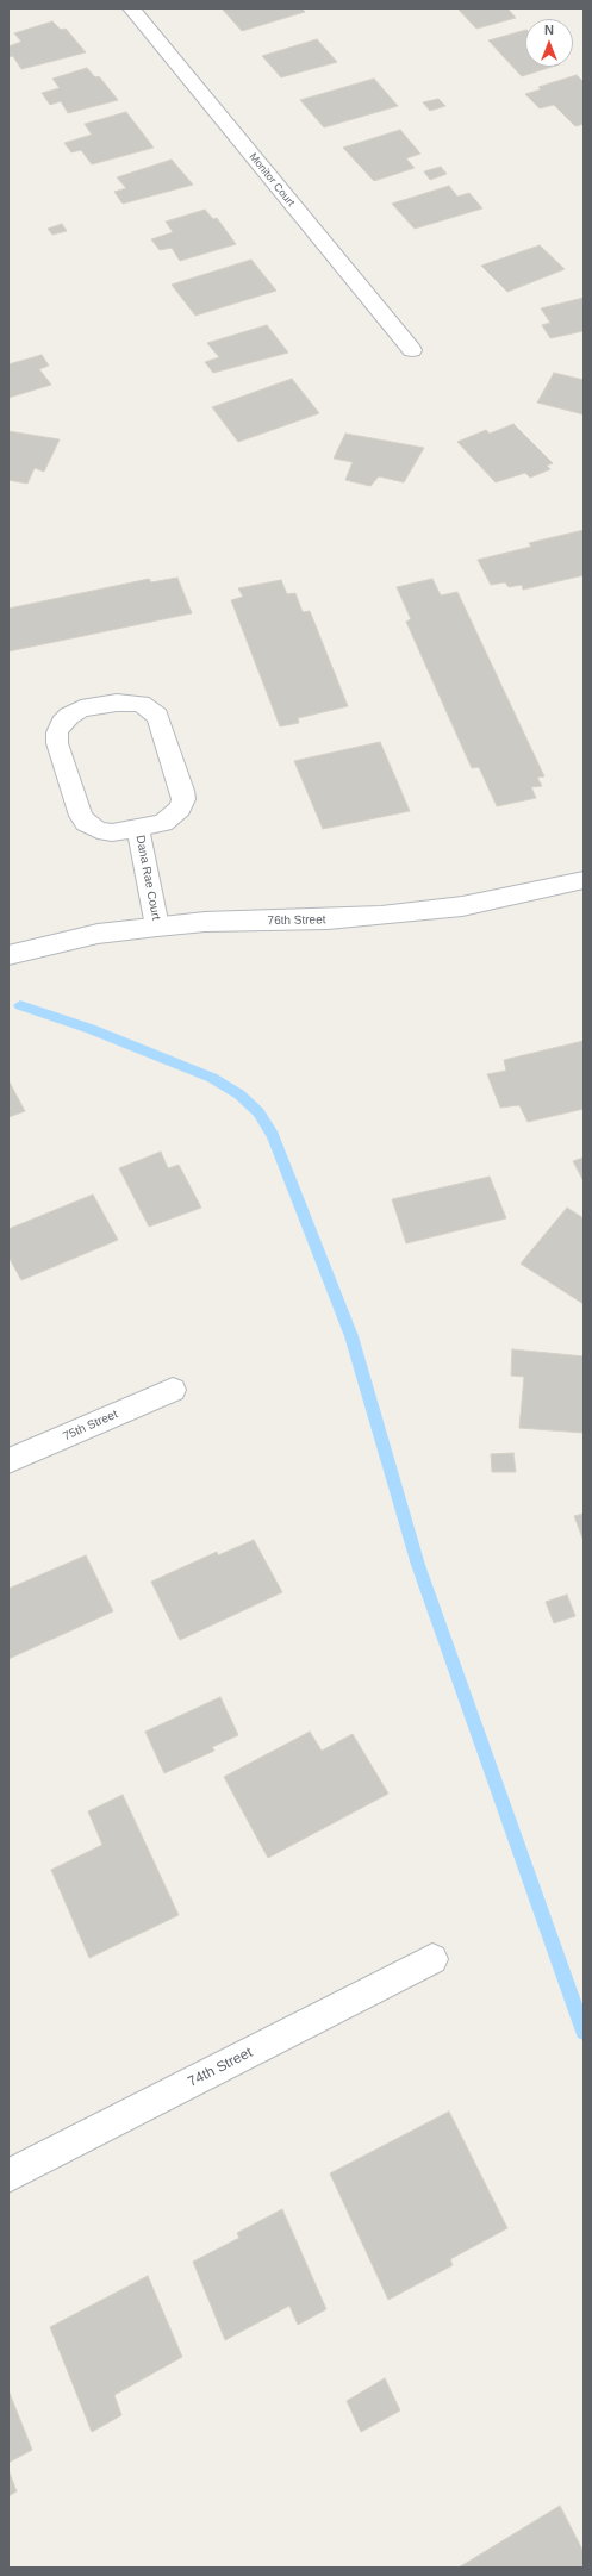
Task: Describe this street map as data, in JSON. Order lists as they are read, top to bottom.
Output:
{
  "streets": {
    "street": [
      "Monitor Court",
      "Dana Rae Court",
      "76th Street",
      "75th Street",
      "74th Street"
    ]
  },
  "crossings": [
    ["Dana Rae Court", "76th Street"]
  ],
  "north": "top"
}
